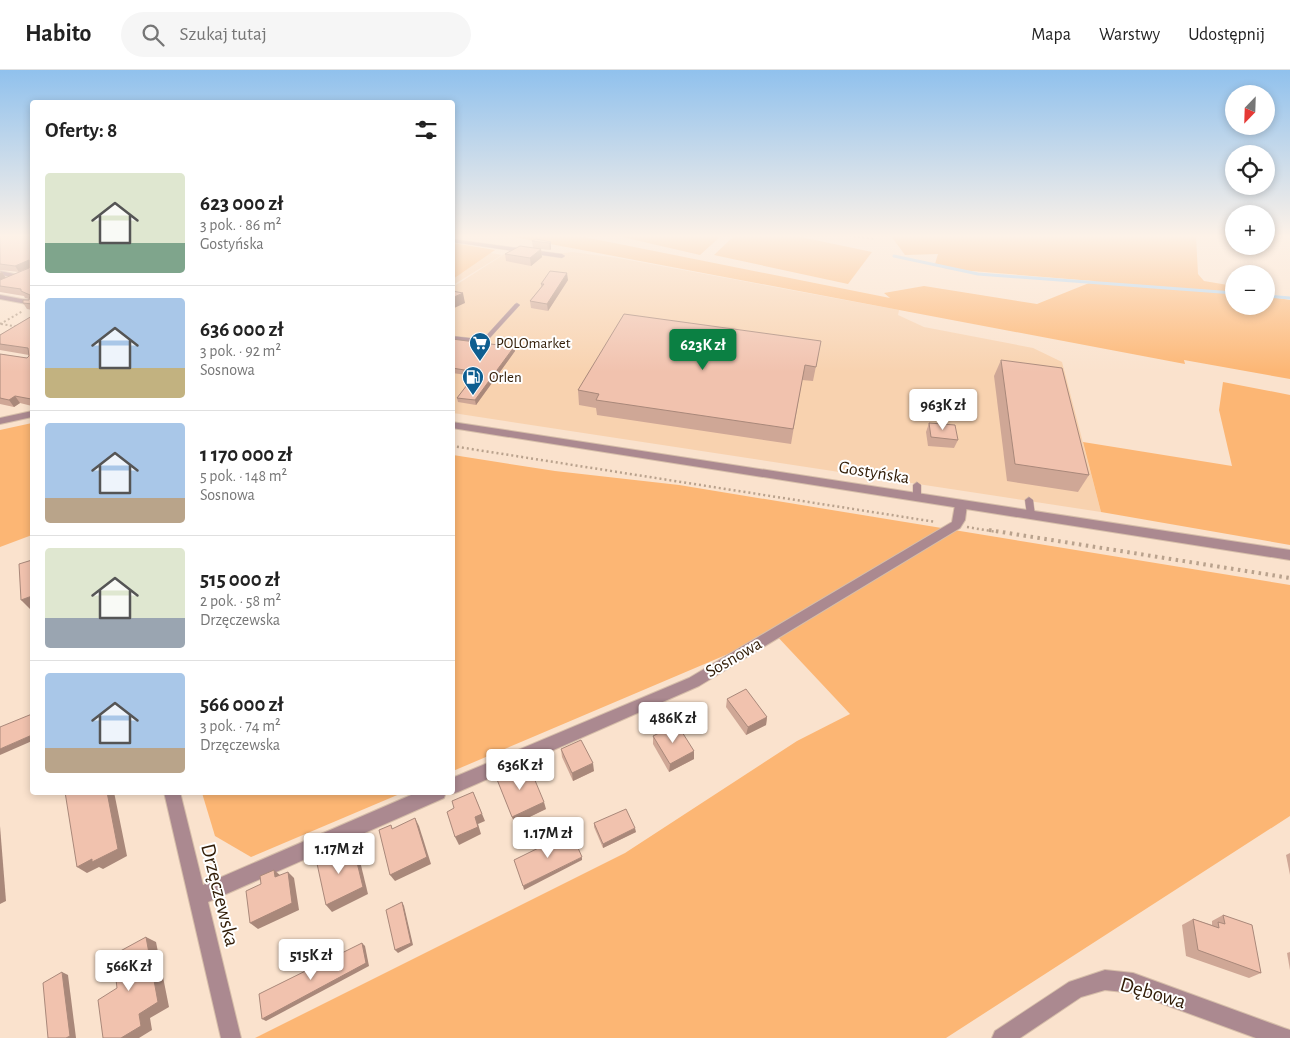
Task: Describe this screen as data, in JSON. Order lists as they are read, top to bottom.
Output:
{
  "streets": {
    "street": [
      "Gostyńska",
      "Sosnowa",
      "Drzęczewska",
      "Dębowa"
    ]
  },
  "places": {
    "supermarket": ["POLOmarket"],
    "fuel station": ["Orlen"]
  },
  "north": "bottom left",
  "page": {
    "header": "Habito",
    "search": "Szukaj tutaj",
    "nav": ["Mapa", "Warstwy", "Udostępnij"],
    "map_buttons": ["+", "−"],
    "heading": "Oferty: 8",
    "list": [
      {
        "name": "623 000 zł",
        "note": "3 pok. · 86 m² · Gostyńska"
      },
      {
        "name": "636 000 zł",
        "note": "3 pok. · 92 m² · Sosnowa"
      },
      {
        "name": "1 170 000 zł",
        "note": "5 pok. · 148 m² · Sosnowa"
      },
      {
        "name": "515 000 zł",
        "note": "2 pok. · 58 m² · Drzęczewska"
      },
      {
        "name": "566 000 zł",
        "note": "3 pok. · 74 m² · Drzęczewska"
      }
    ],
    "price": [
      "623K zł",
      "963K zł",
      "486K zł",
      "636K zł",
      "1.17M zł",
      "1.17M zł",
      "515K zł",
      "566K zł"
    ]
  }
}
